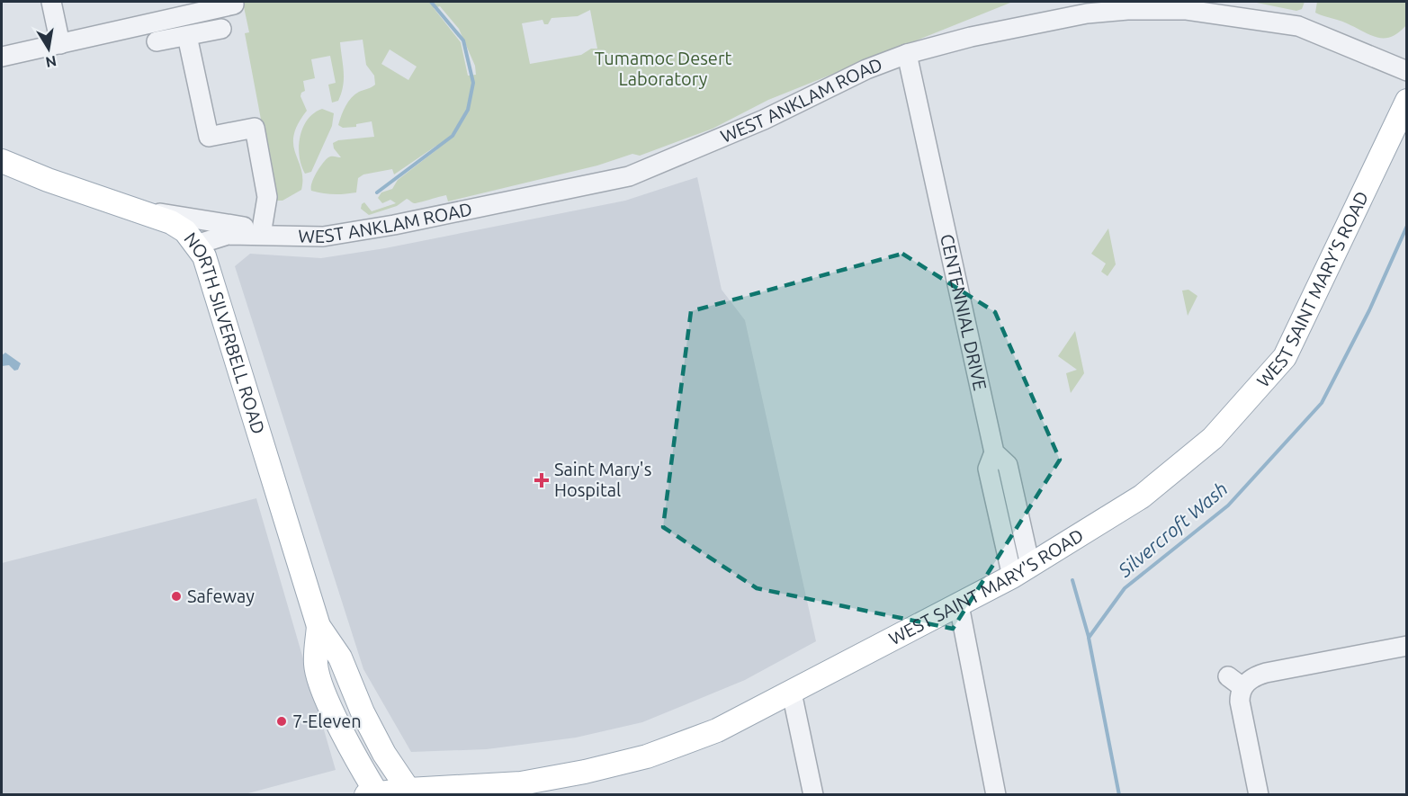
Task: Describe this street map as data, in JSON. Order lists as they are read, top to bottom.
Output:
{
  "streets": {
    "main road": ["WEST SAINT MARY'S ROAD", "NORTH SILVERBELL ROAD"],
    "street": ["WEST ANKLAM ROAD", "CENTENNIAL DRIVE"]
  },
  "crossings": [
    ["WEST ANKLAM ROAD", "CENTENNIAL DRIVE"],
    ["WEST ANKLAM ROAD", "NORTH SILVERBELL ROAD"],
    ["WEST SAINT MARY'S ROAD", "CENTENNIAL DRIVE"],
    ["WEST SAINT MARY'S ROAD", "NORTH SILVERBELL ROAD"]
  ],
  "water": ["Silvercroft Wash"],
  "parks": ["Tumamoc Desert Laboratory"],
  "places": {
    "health": ["Saint Mary's Hospital"],
    "other": ["Safeway", "7-Eleven"]
  },
  "north": "bottom"
}
